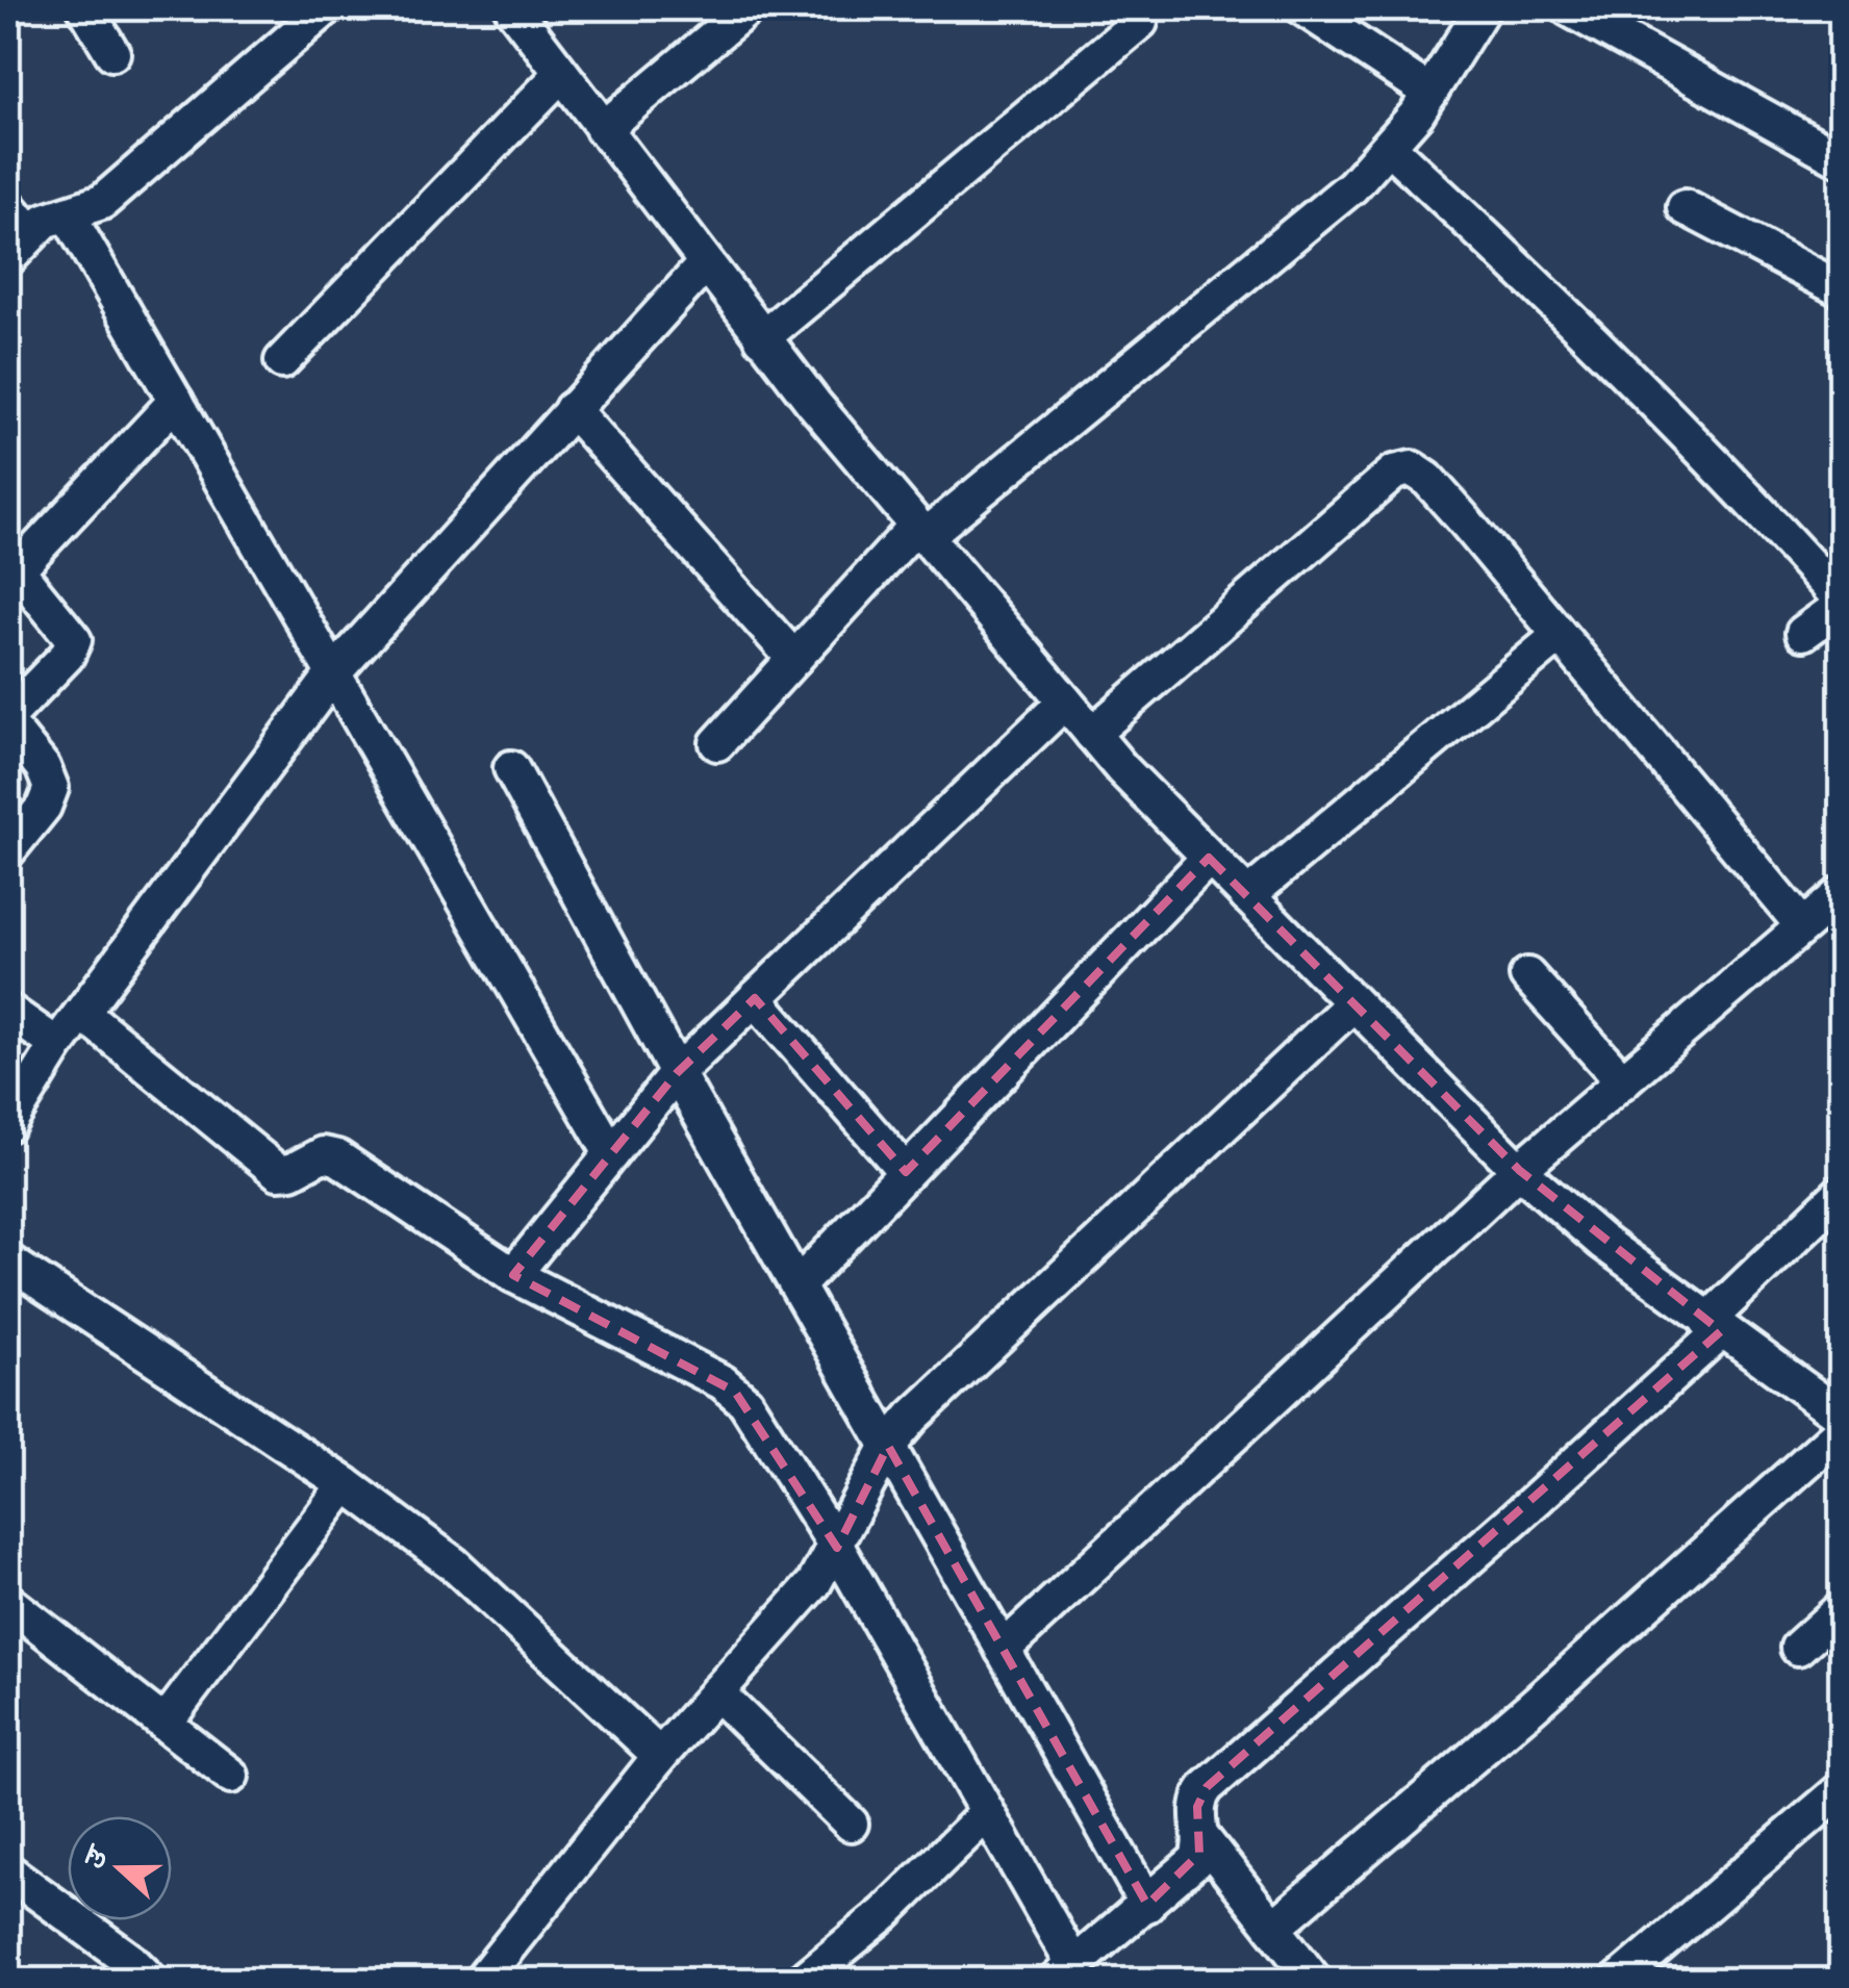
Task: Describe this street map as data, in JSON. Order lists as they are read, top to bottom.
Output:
{
  "north": "left"
}
